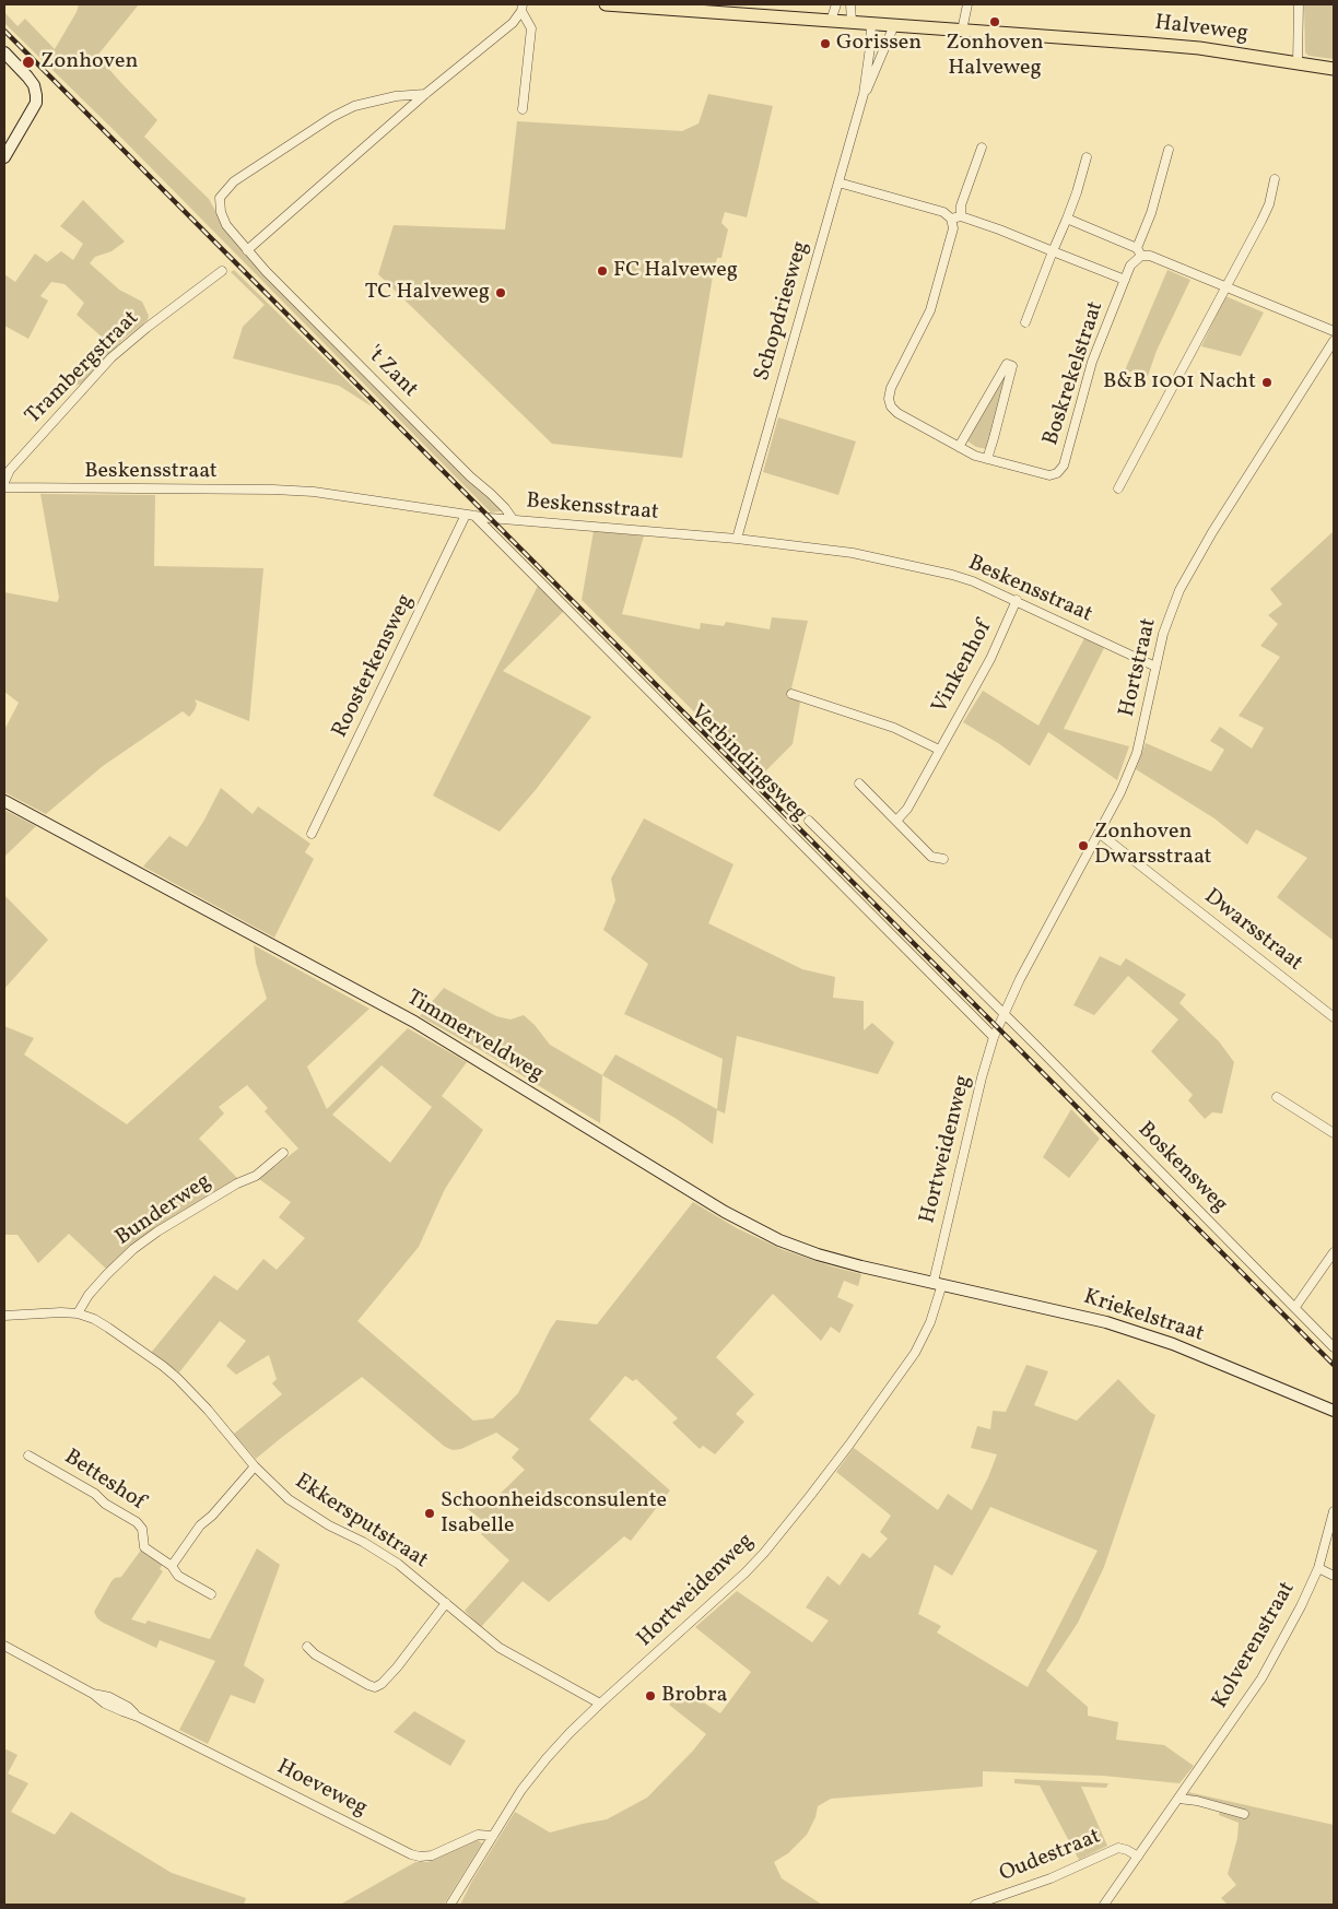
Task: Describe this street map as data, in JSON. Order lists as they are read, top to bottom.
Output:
{
  "streets": {
    "main road": ["Halveweg"],
    "street": [
      "Schopdriesweg",
      "Trambergstraat",
      "'t Zant",
      "Boskrekelstraat",
      "Beskensstraat",
      "Roosterkensweg",
      "Vinkenhof",
      "Hortstraat",
      "Verbindingsweg",
      "Dwarsstraat",
      "Timmerveldweg",
      "Hortweidenweg",
      "Boskensweg",
      "Bunderweg",
      "Kriekelstraat",
      "Betteshof",
      "Ekkersputstraat",
      "Kolverenstraat",
      "Hoeveweg",
      "Oudestraat"
    ]
  },
  "crossings": [
    ["Halveweg", "Schopdriesweg"],
    ["Schopdriesweg", "Beskensstraat"],
    ["'t Zant", "Beskensstraat"],
    ["Beskensstraat", "Roosterkensweg"],
    ["Beskensstraat", "Vinkenhof"],
    ["Beskensstraat", "Hortstraat"],
    ["Beskensstraat", "Verbindingsweg"],
    ["Roosterkensweg", "Verbindingsweg"],
    ["Hortstraat", "Dwarsstraat"],
    ["Hortstraat", "Hortweidenweg"],
    ["Hortstraat", "Boskensweg"],
    ["Verbindingsweg", "Hortweidenweg"],
    ["Timmerveldweg", "Hortweidenweg"],
    ["Timmerveldweg", "Kriekelstraat"],
    ["Hortweidenweg", "Kriekelstraat"],
    ["Hortweidenweg", "Ekkersputstraat"],
    ["Hortweidenweg", "Hoeveweg"],
    ["Bunderweg", "Ekkersputstraat"],
    ["Kolverenstraat", "Oudestraat"]
  ],
  "places": [
    "Zonhoven Halveweg",
    "Gorissen",
    "Zonhoven",
    "FC Halveweg",
    "TC Halveweg",
    "B&B 1001 Nacht",
    "Zonhoven Dwarsstraat",
    "Schoonheidsconsulente Isabelle",
    "Brobra"
  ]
}
